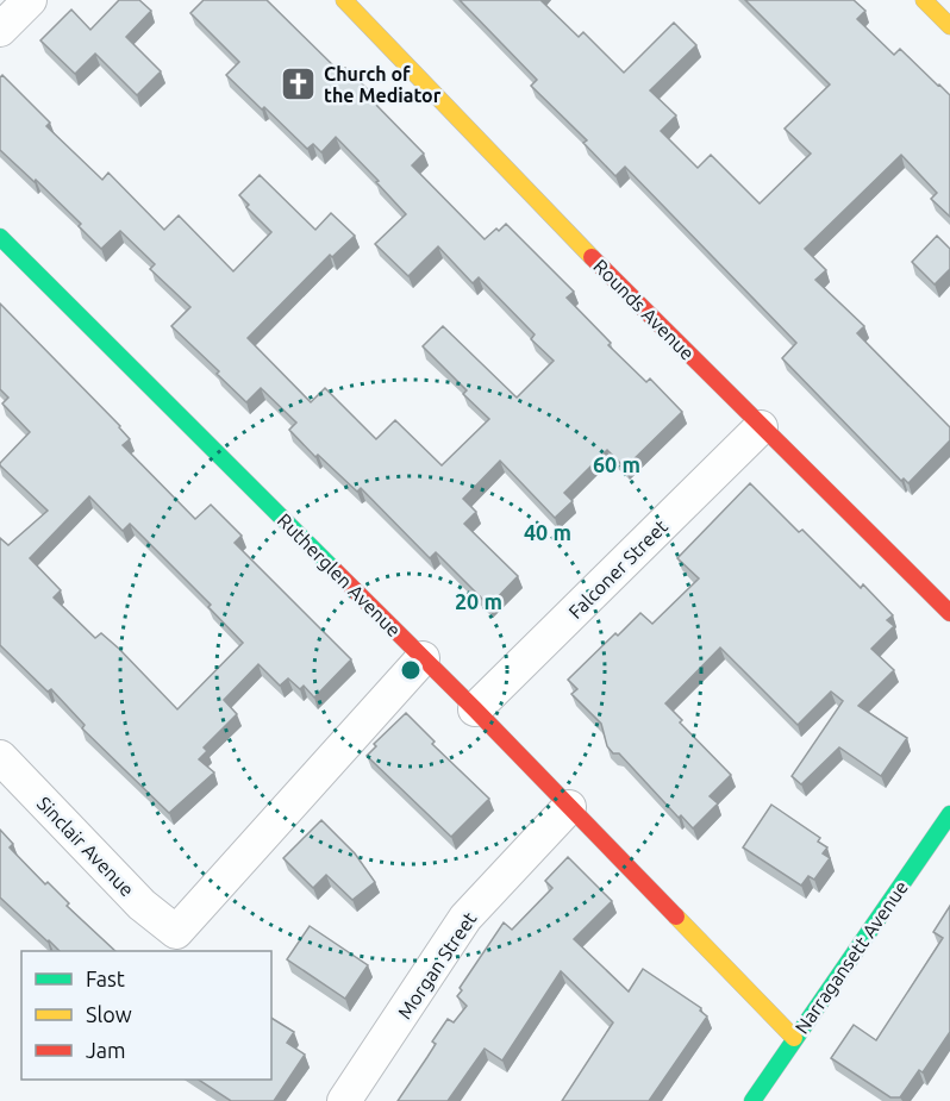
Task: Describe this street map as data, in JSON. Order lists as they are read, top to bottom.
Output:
{
  "streets": {
    "street": [
      "Rounds Avenue",
      "Falconer Street",
      "Rutherglen Avenue",
      "Sinclair Avenue",
      "Narragansett Avenue",
      "Morgan Street"
    ]
  },
  "crossings": [
    ["Rounds Avenue", "Falconer Street"],
    ["Falconer Street", "Rutherglen Avenue"],
    ["Rutherglen Avenue", "Sinclair Avenue"],
    ["Rutherglen Avenue", "Narragansett Avenue"],
    ["Rutherglen Avenue", "Morgan Street"]
  ],
  "places": {
    "church": ["Church of the Mediator"]
  },
  "legend": ["Fast", "Slow", "Jam"],
  "rings": ["60 m", "40 m", "20 m"]
}
